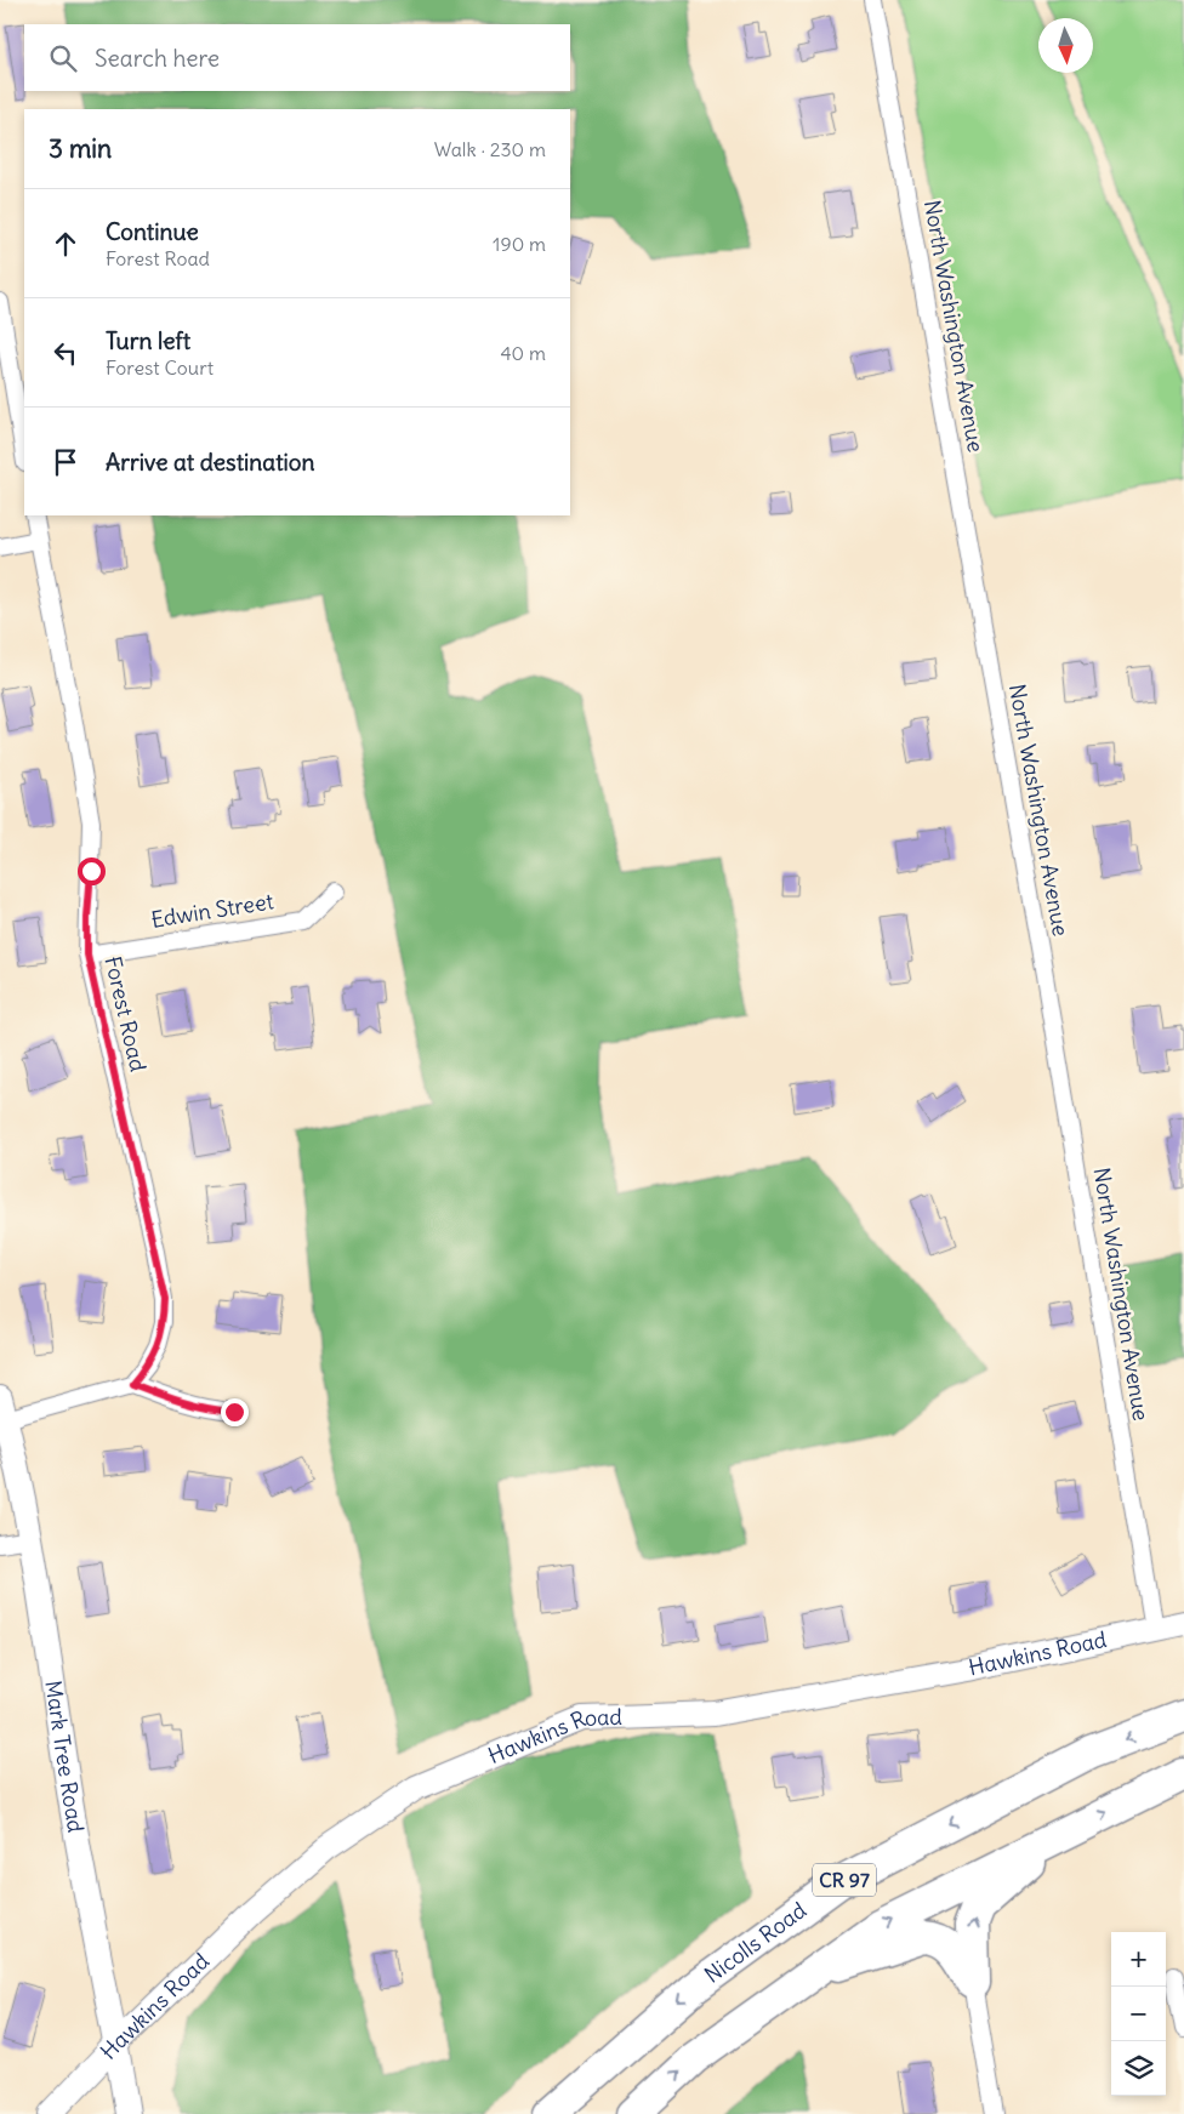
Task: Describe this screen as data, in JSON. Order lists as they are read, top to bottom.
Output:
{
  "streets": {
    "highway": ["CR 97", "Nicolls Road"],
    "street": [
      "North Washington Avenue",
      "Edwin Street",
      "Forest Road",
      "Hawkins Road",
      "Mark Tree Road"
    ]
  },
  "crossings": [
    ["North Washington Avenue", "Hawkins Road"],
    ["Edwin Street", "Forest Road"],
    ["Hawkins Road", "Mark Tree Road"]
  ],
  "north": "bottom",
  "page": {
    "search": "Search here",
    "heading": ["3 min", "Walk · 230 m"],
    "list": [
      ["Continue", "Forest Road", "190 m"],
      ["Turn left", "Forest Court", "40 m"],
      "Arrive at destination"
    ],
    "map_buttons": ["+", "−"]
  }
}
